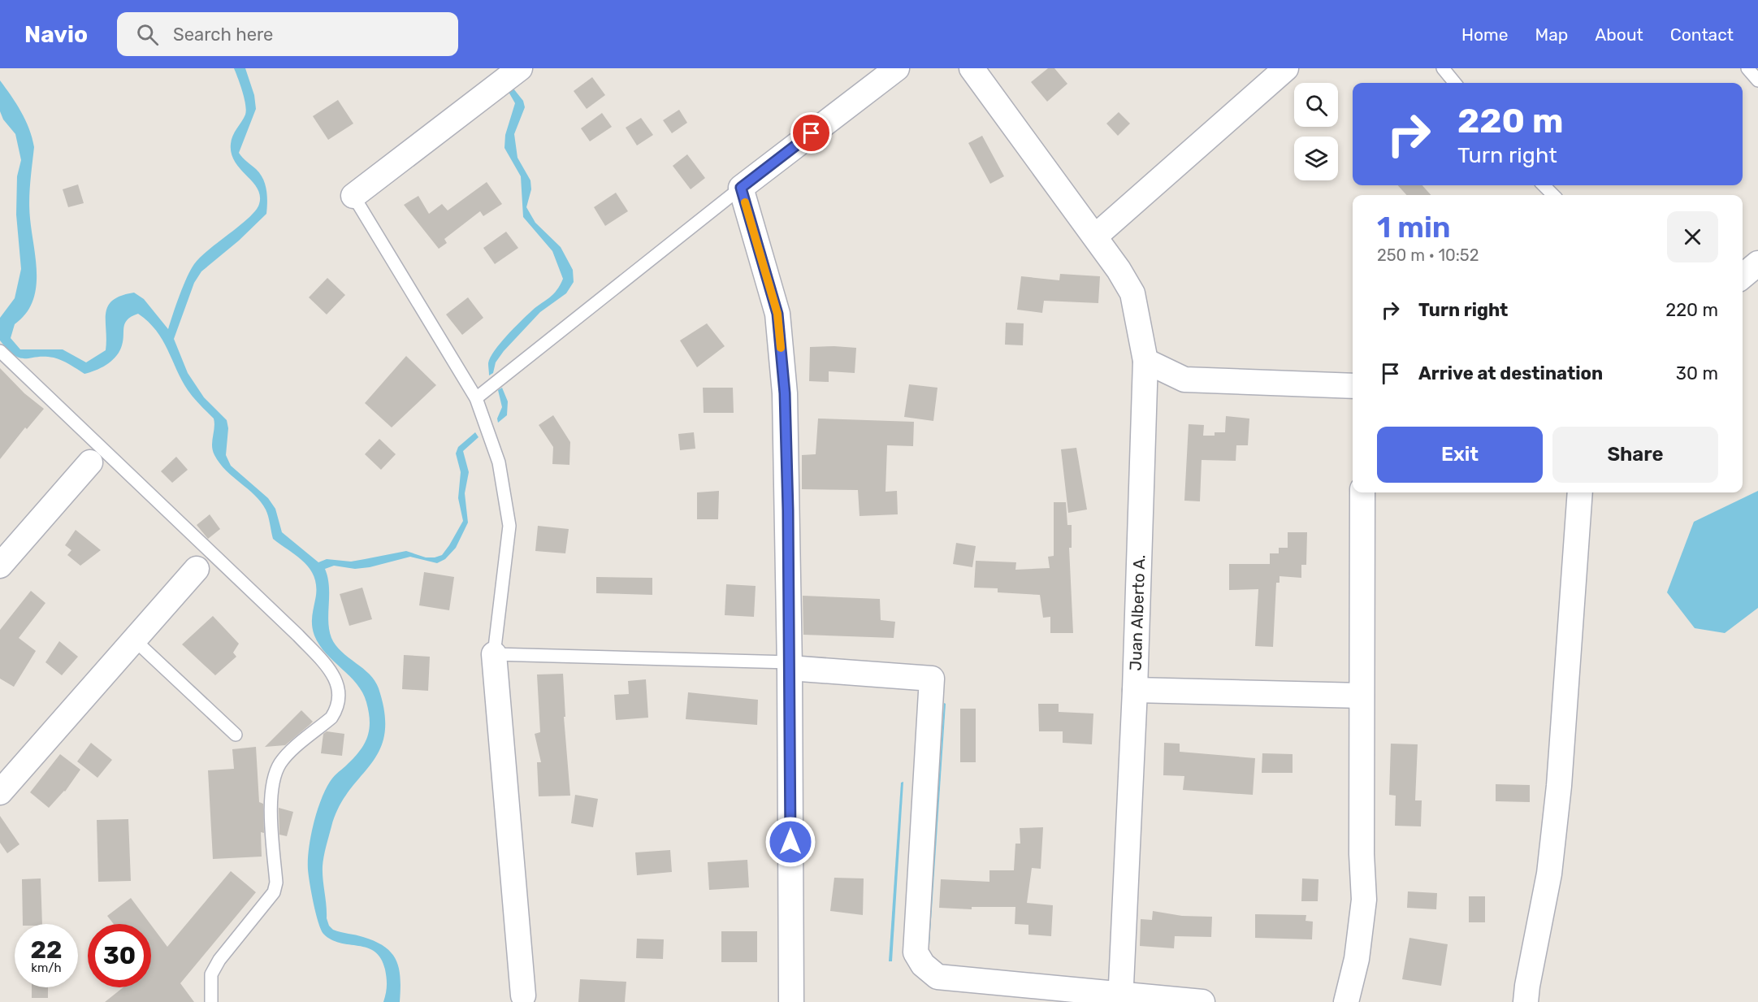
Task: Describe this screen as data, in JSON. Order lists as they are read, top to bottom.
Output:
{
  "streets": {
    "street": ["Juan Alberto A."]
  },
  "page": {
    "header": "Navio",
    "search": "Search here",
    "nav": [
      "Home",
      "Map",
      "About",
      "Contact"
    ],
    "turn": ["220 m", "Turn right"],
    "heading": ["1 min", "250 m · 10:52"],
    "list": [
      {
        "name": "Turn right",
        "value": "220 m"
      },
      {
        "name": "Arrive at destination",
        "value": "30 m"
      }
    ],
    "buttons": ["Exit", "Share"],
    "speed": "22 km/h",
    "limit": "30"
  }
}
